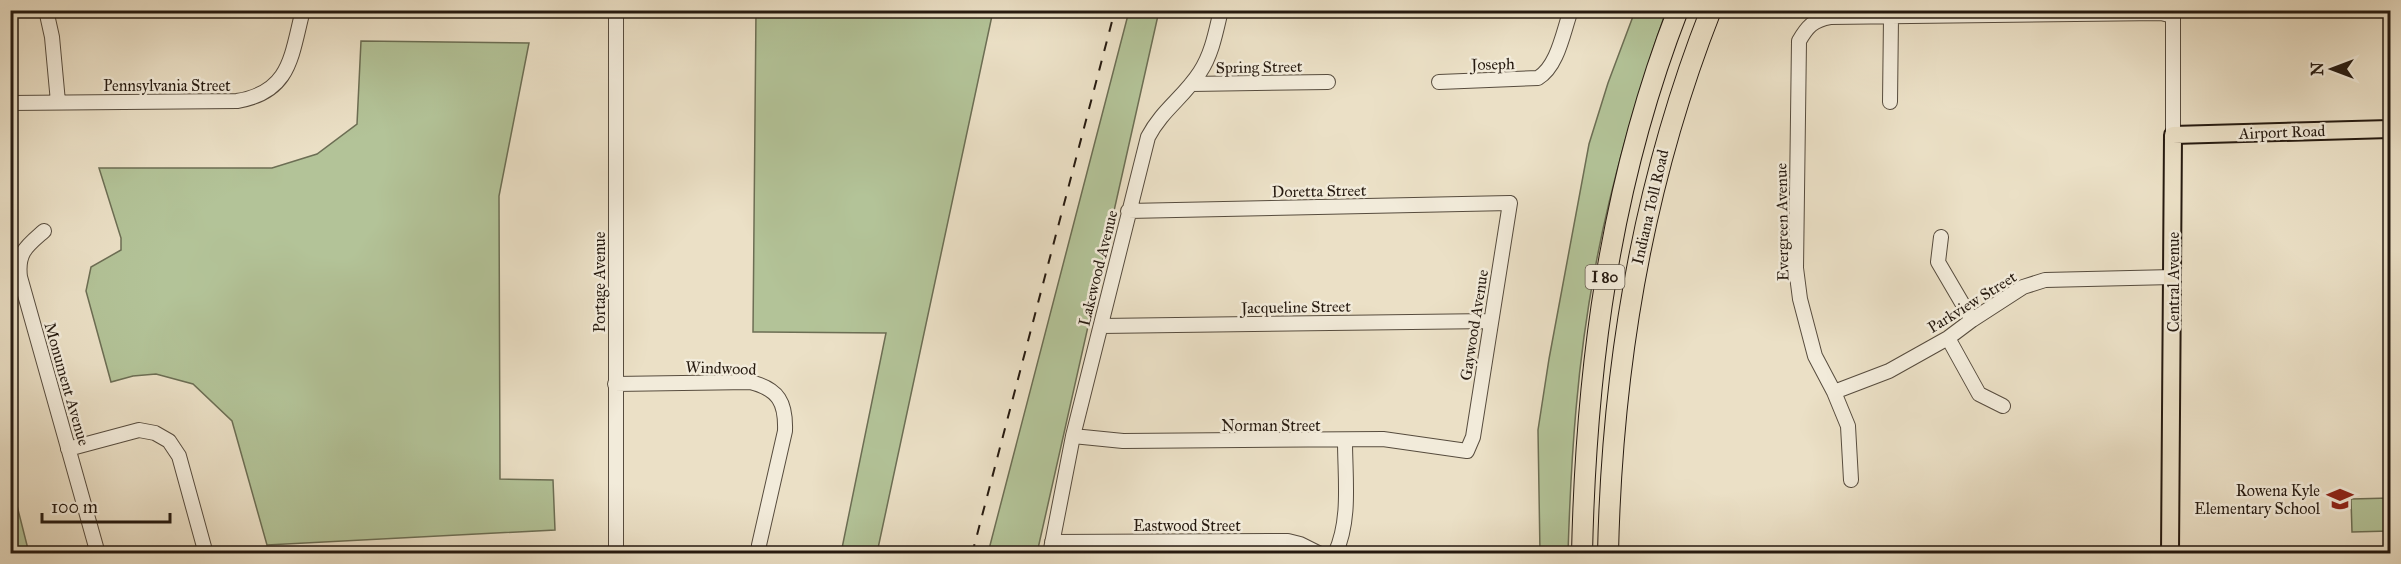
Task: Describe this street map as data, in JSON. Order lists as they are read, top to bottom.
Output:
{
  "streets": {
    "highway": ["Indiana Toll Road", "I 80"],
    "main road": ["Airport Road", "Central Avenue"],
    "street": [
      "Joseph",
      "Spring Street",
      "Pennsylvania Street",
      "Doretta Street",
      "Evergreen Avenue",
      "Lakewood Avenue",
      "Portage Avenue",
      "Parkview Street",
      "Jacqueline Street",
      "Gaywood Avenue",
      "Windwood",
      "Monument Avenue",
      "Norman Street",
      "Eastwood Street"
    ]
  },
  "crossings": [
    ["Spring Street", "Lakewood Avenue"],
    ["Airport Road", "Central Avenue"],
    ["Doretta Street", "Lakewood Avenue"],
    ["Doretta Street", "Gaywood Avenue"],
    ["Evergreen Avenue", "Parkview Street"],
    ["Lakewood Avenue", "Jacqueline Street"],
    ["Lakewood Avenue", "Norman Street"],
    ["Lakewood Avenue", "Eastwood Street"],
    ["Portage Avenue", "Windwood"],
    ["Central Avenue", "Parkview Street"],
    ["Jacqueline Street", "Gaywood Avenue"],
    ["Gaywood Avenue", "Norman Street"]
  ],
  "places": {
    "school or university": ["Rowena Kyle Elementary School"]
  },
  "scale_bar": "100 m",
  "north": "left"
}
